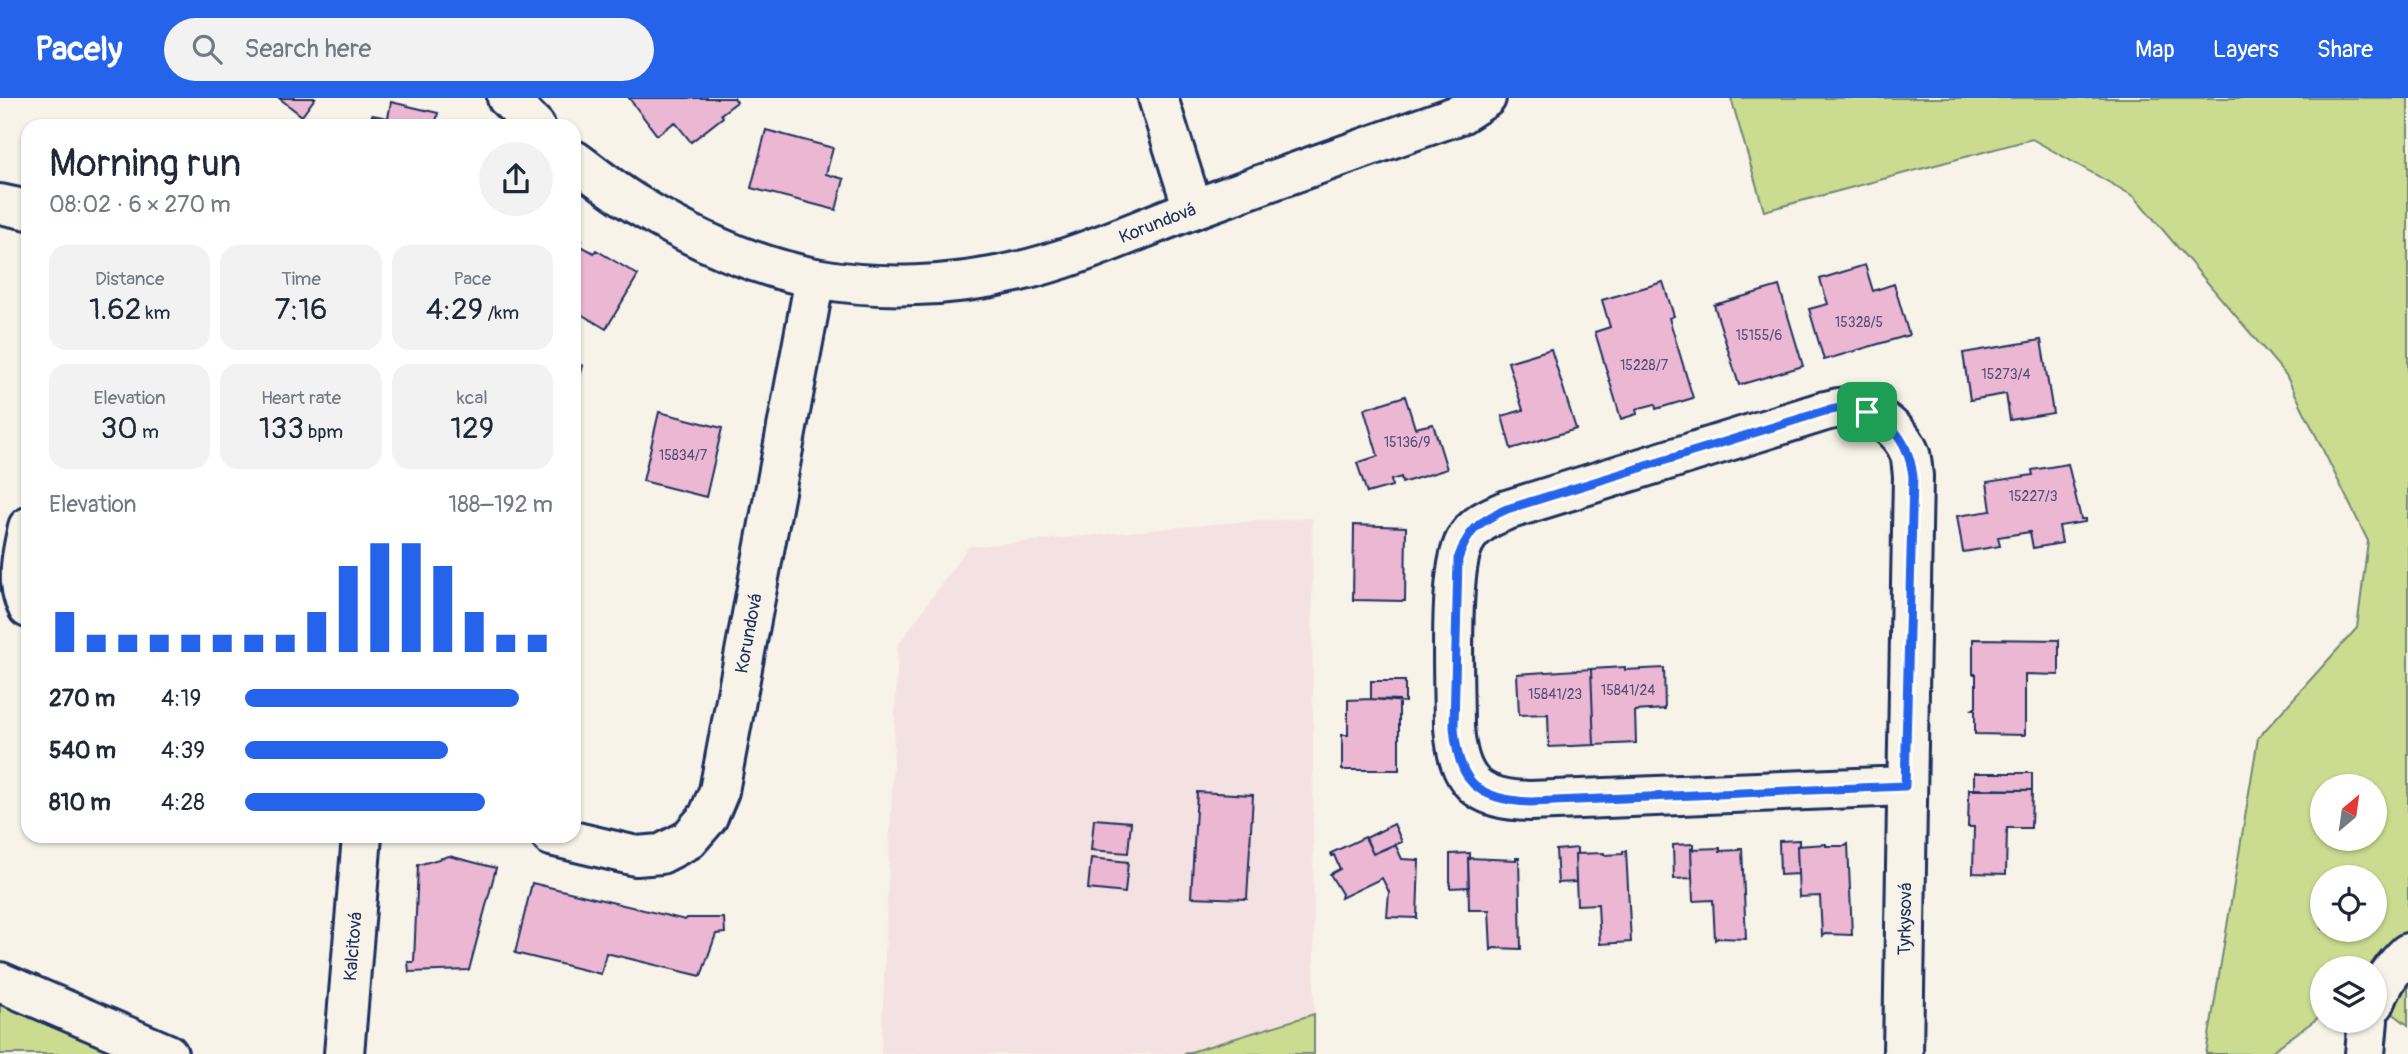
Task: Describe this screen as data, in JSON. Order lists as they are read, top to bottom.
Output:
{
  "streets": {
    "street": ["Korundová", "Tyrkysová", "Kalcitová"]
  },
  "house_numbers": [
    "15328/5",
    "15155/6",
    "15228/7",
    "15273/4",
    "15136/9",
    "15834/7",
    "15227/3",
    "15841/24",
    "15841/23"
  ],
  "north": "top right",
  "page": {
    "header": "Pacely",
    "search": "Search here",
    "nav": ["Map", "Layers", "Share"],
    "heading": ["Morning run", "08:02 · 6 × 270 m"],
    "stats": [
      ["Distance", "1.62 km"],
      ["Time", "7:16"],
      ["Pace", "4:29 /km"],
      ["Elevation", "30 m"],
      ["Heart rate", "133 bpm"],
      ["kcal", "129"]
    ],
    "chart": ["Elevation", "188–192 m"],
    "list": [
      {
        "name": "270 m",
        "note": "4:19"
      },
      {
        "name": "540 m",
        "note": "4:39"
      },
      {
        "name": "810 m",
        "note": "4:28"
      }
    ]
  }
}
